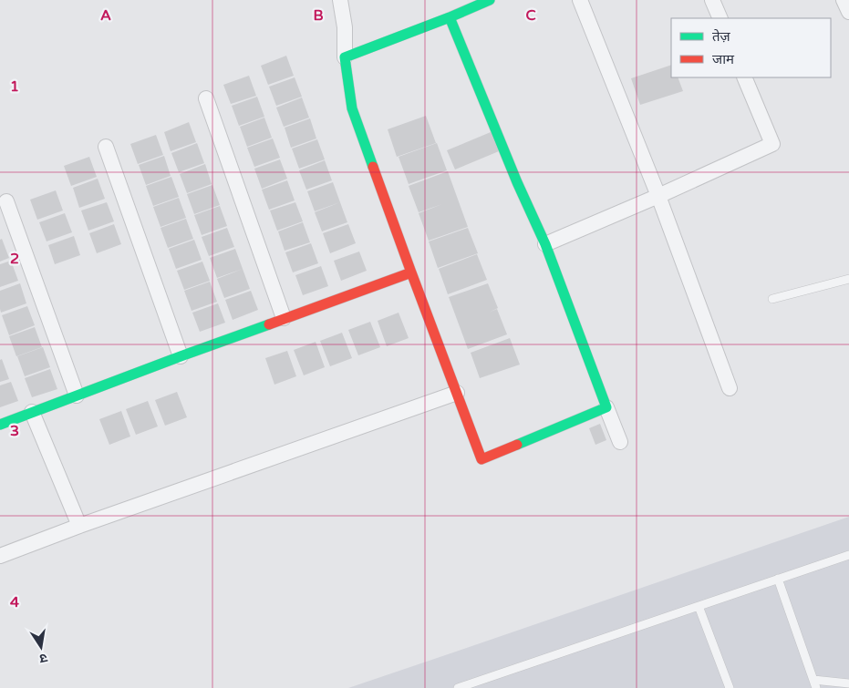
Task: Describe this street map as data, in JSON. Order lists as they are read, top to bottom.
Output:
{
  "legend": ["तेज़", "जाम"],
  "north": "bottom",
  "grid": {
    "columns": ["A", "B", "C"],
    "rows": [
      "1",
      "2",
      "3",
      "4"
    ]
  }
}
